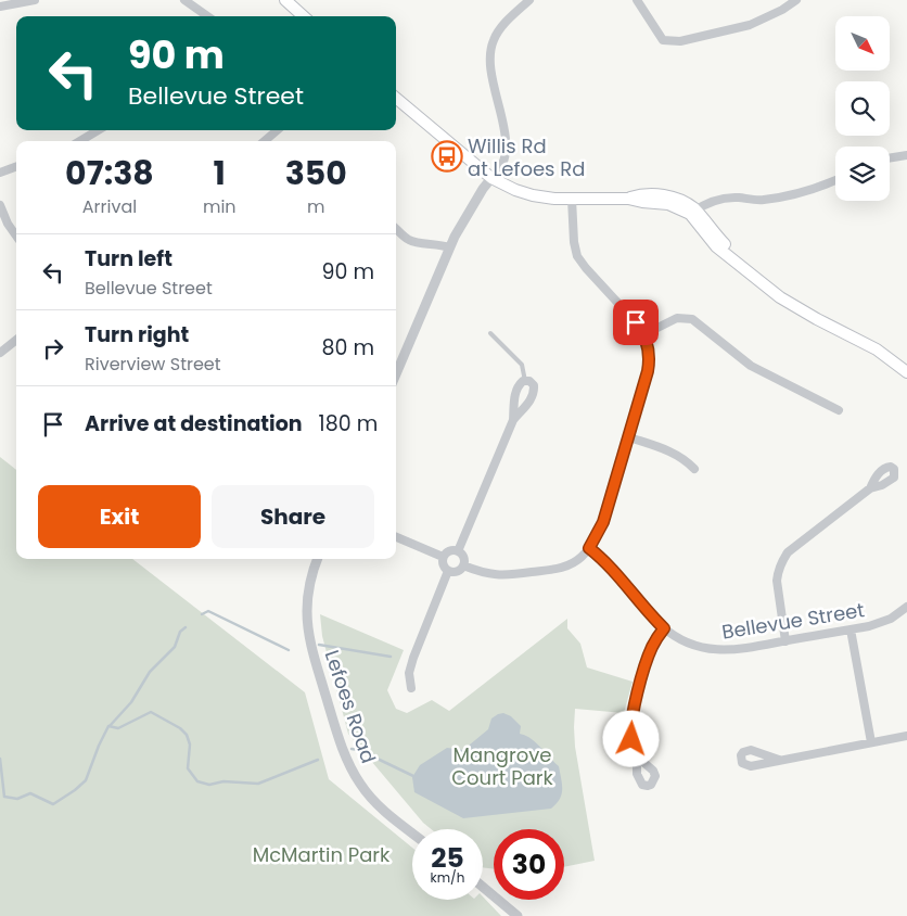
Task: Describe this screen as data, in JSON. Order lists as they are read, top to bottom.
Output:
{
  "streets": {
    "street": ["Bellevue Street", "Lefoes Road"]
  },
  "parks": ["Mangrove Court Park", "McMartin Park"],
  "places": {
    "bus stop": ["Willis Rd at Lefoes Rd"]
  },
  "north": "bottom right",
  "page": {
    "turn": ["90 m", "Bellevue Street"],
    "eta": [
      "07:38",
      "Arrival",
      "1",
      "min",
      "350",
      "m"
    ],
    "list": [
      {
        "name": "Turn left",
        "note": "Bellevue Street",
        "value": "90 m"
      },
      {
        "name": "Turn right",
        "note": "Riverview Street",
        "value": "80 m"
      },
      {
        "name": "Arrive at destination",
        "value": "180 m"
      }
    ],
    "buttons": ["Exit", "Share"],
    "speed": "25 km/h",
    "limit": "30"
  }
}
